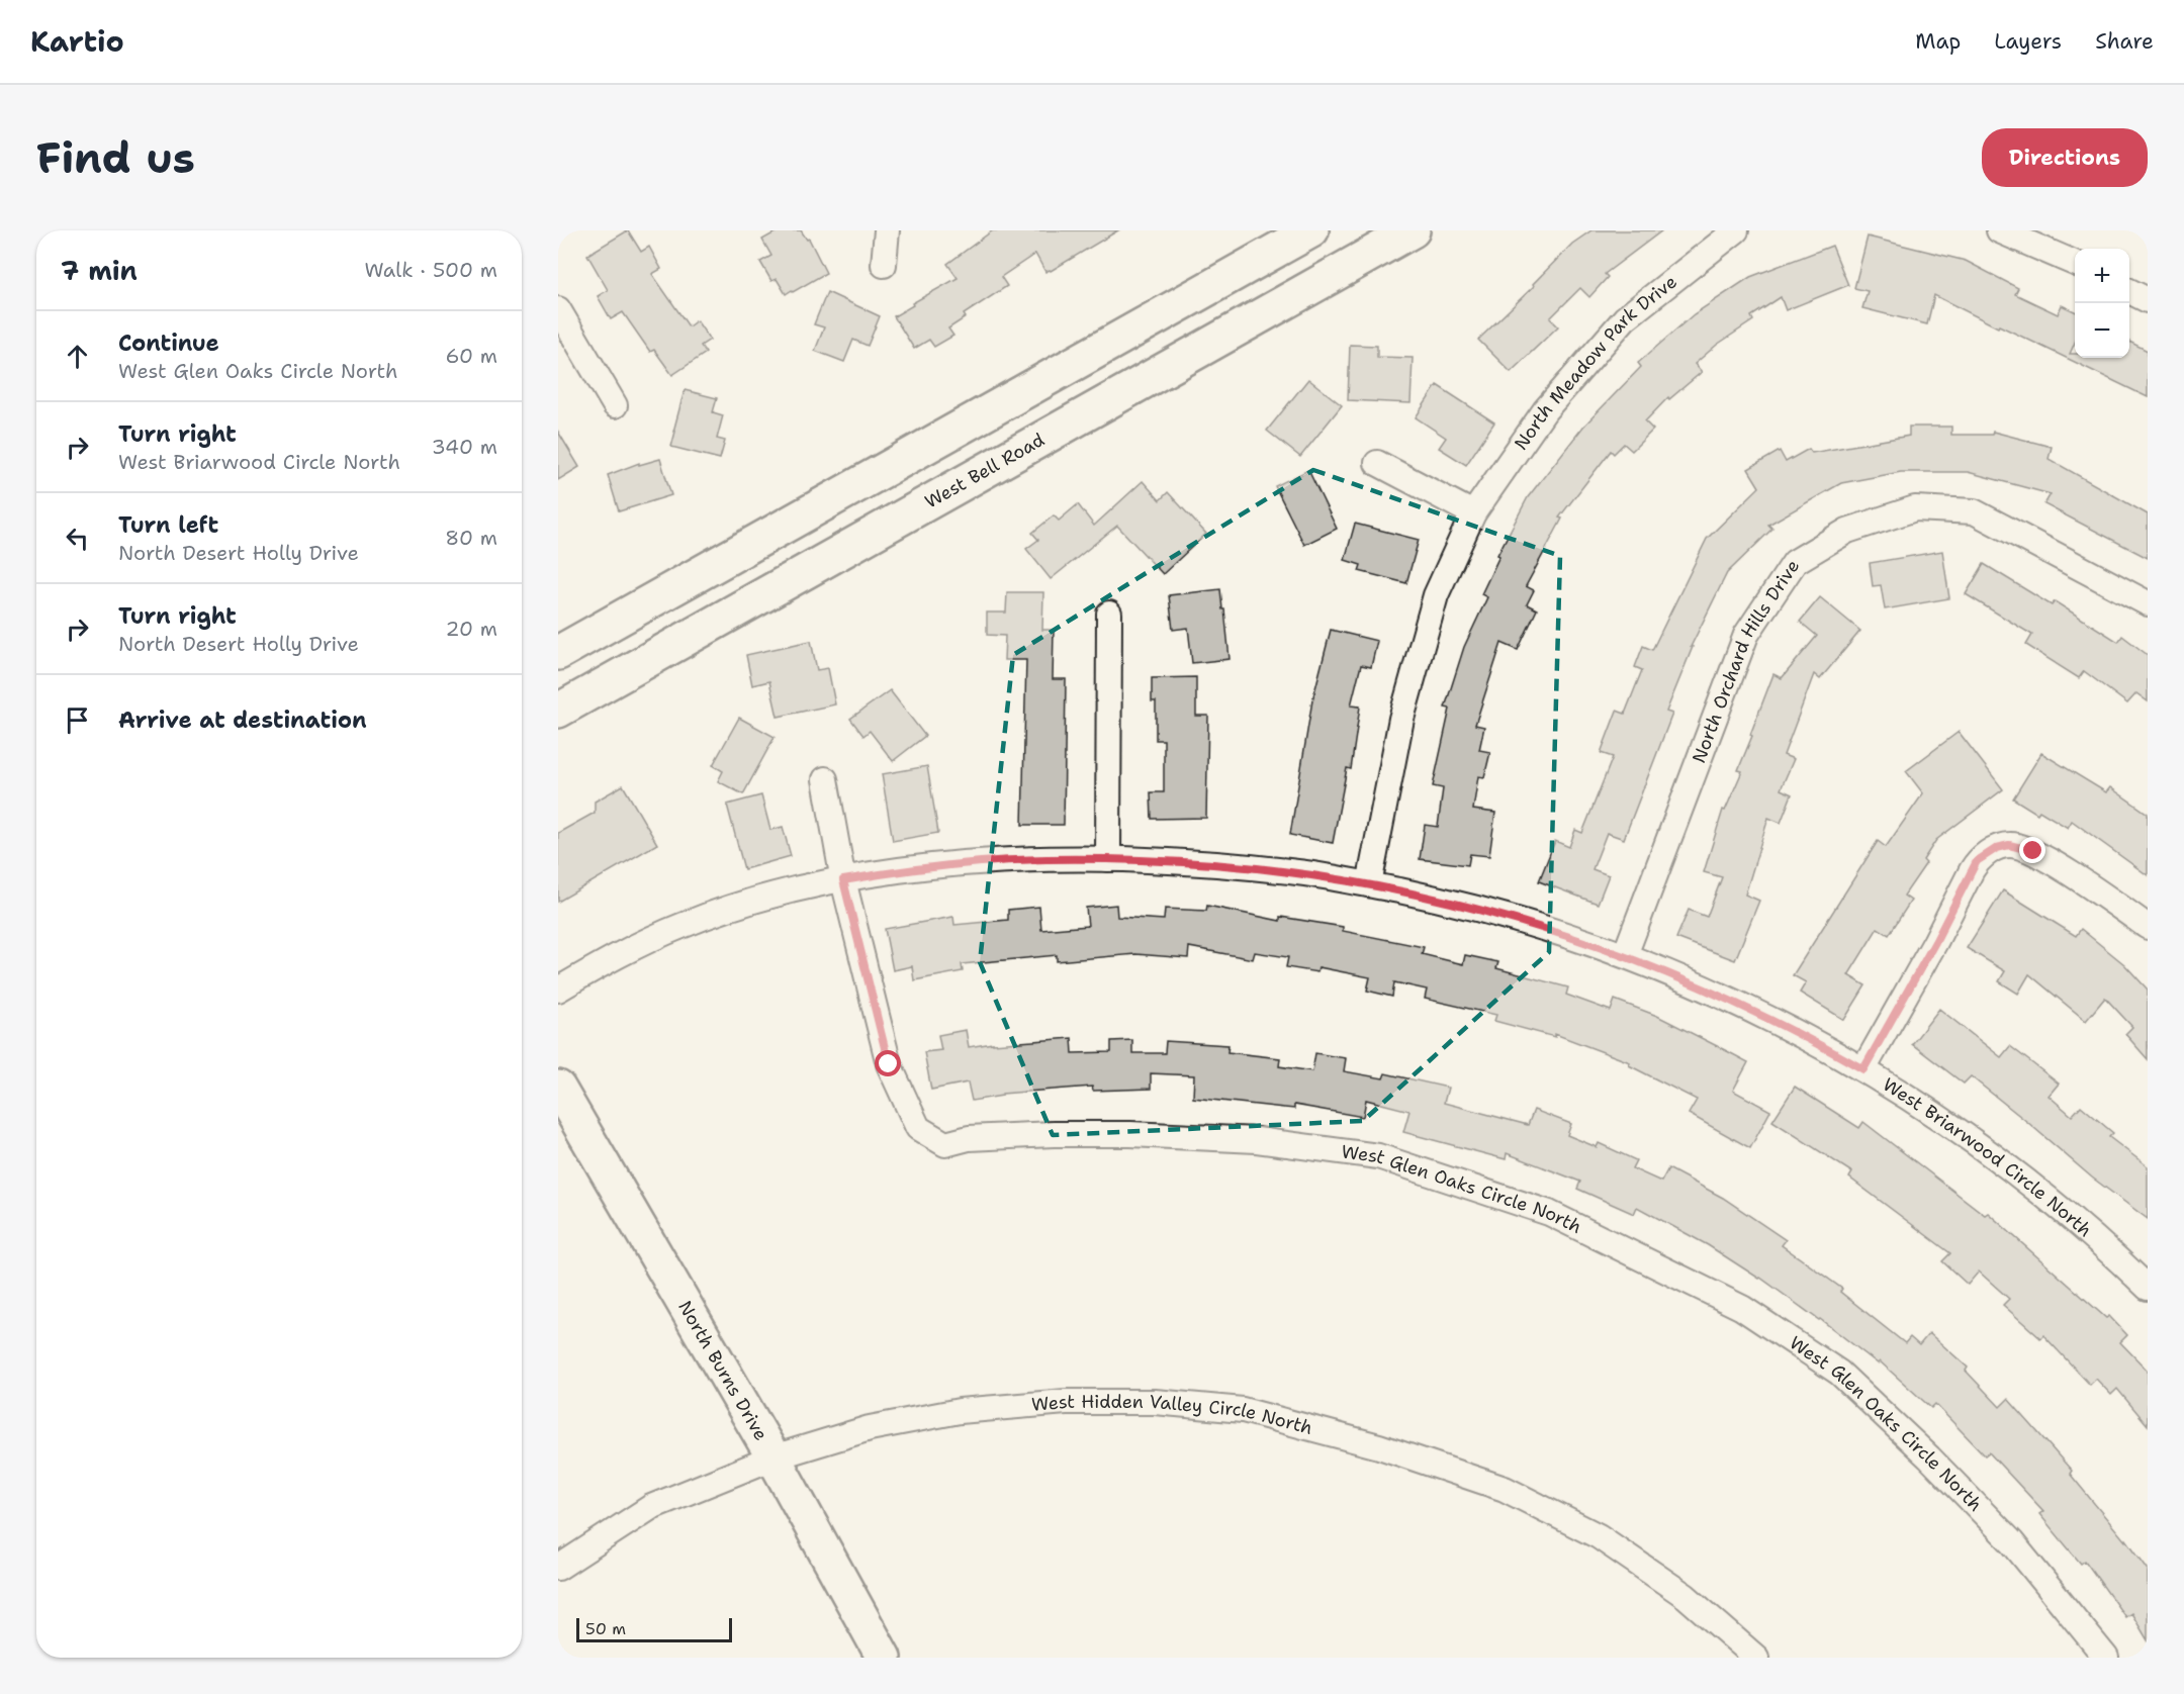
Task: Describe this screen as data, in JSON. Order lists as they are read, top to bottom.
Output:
{
  "streets": {
    "main road": ["West Bell Road", "North Burns Drive"],
    "street": [
      "North Meadow Park Drive",
      "North Orchard Hills Drive",
      "West Briarwood Circle North",
      "West Glen Oaks Circle North",
      "West Hidden Valley Circle North"
    ]
  },
  "crossings": [
    ["North Meadow Park Drive", "West Briarwood Circle North"],
    ["North Orchard Hills Drive", "West Briarwood Circle North"],
    ["West Briarwood Circle North", "West Glen Oaks Circle North"],
    ["North Burns Drive", "West Hidden Valley Circle North"]
  ],
  "scale_bar": "50 m",
  "page": {
    "header": "Kartio",
    "nav": ["Map", "Layers", "Share"],
    "buttons": "Directions",
    "title": "Find us",
    "heading": ["7 min", "Walk · 500 m"],
    "map_buttons": ["+", "−"],
    "list": [
      ["Continue", "West Glen Oaks Circle North", "60 m"],
      ["Turn right", "West Briarwood Circle North", "340 m"],
      ["Turn left", "North Desert Holly Drive", "80 m"],
      ["Turn right", "North Desert Holly Drive", "20 m"],
      "Arrive at destination"
    ],
    "scale": "50 m"
  }
}
